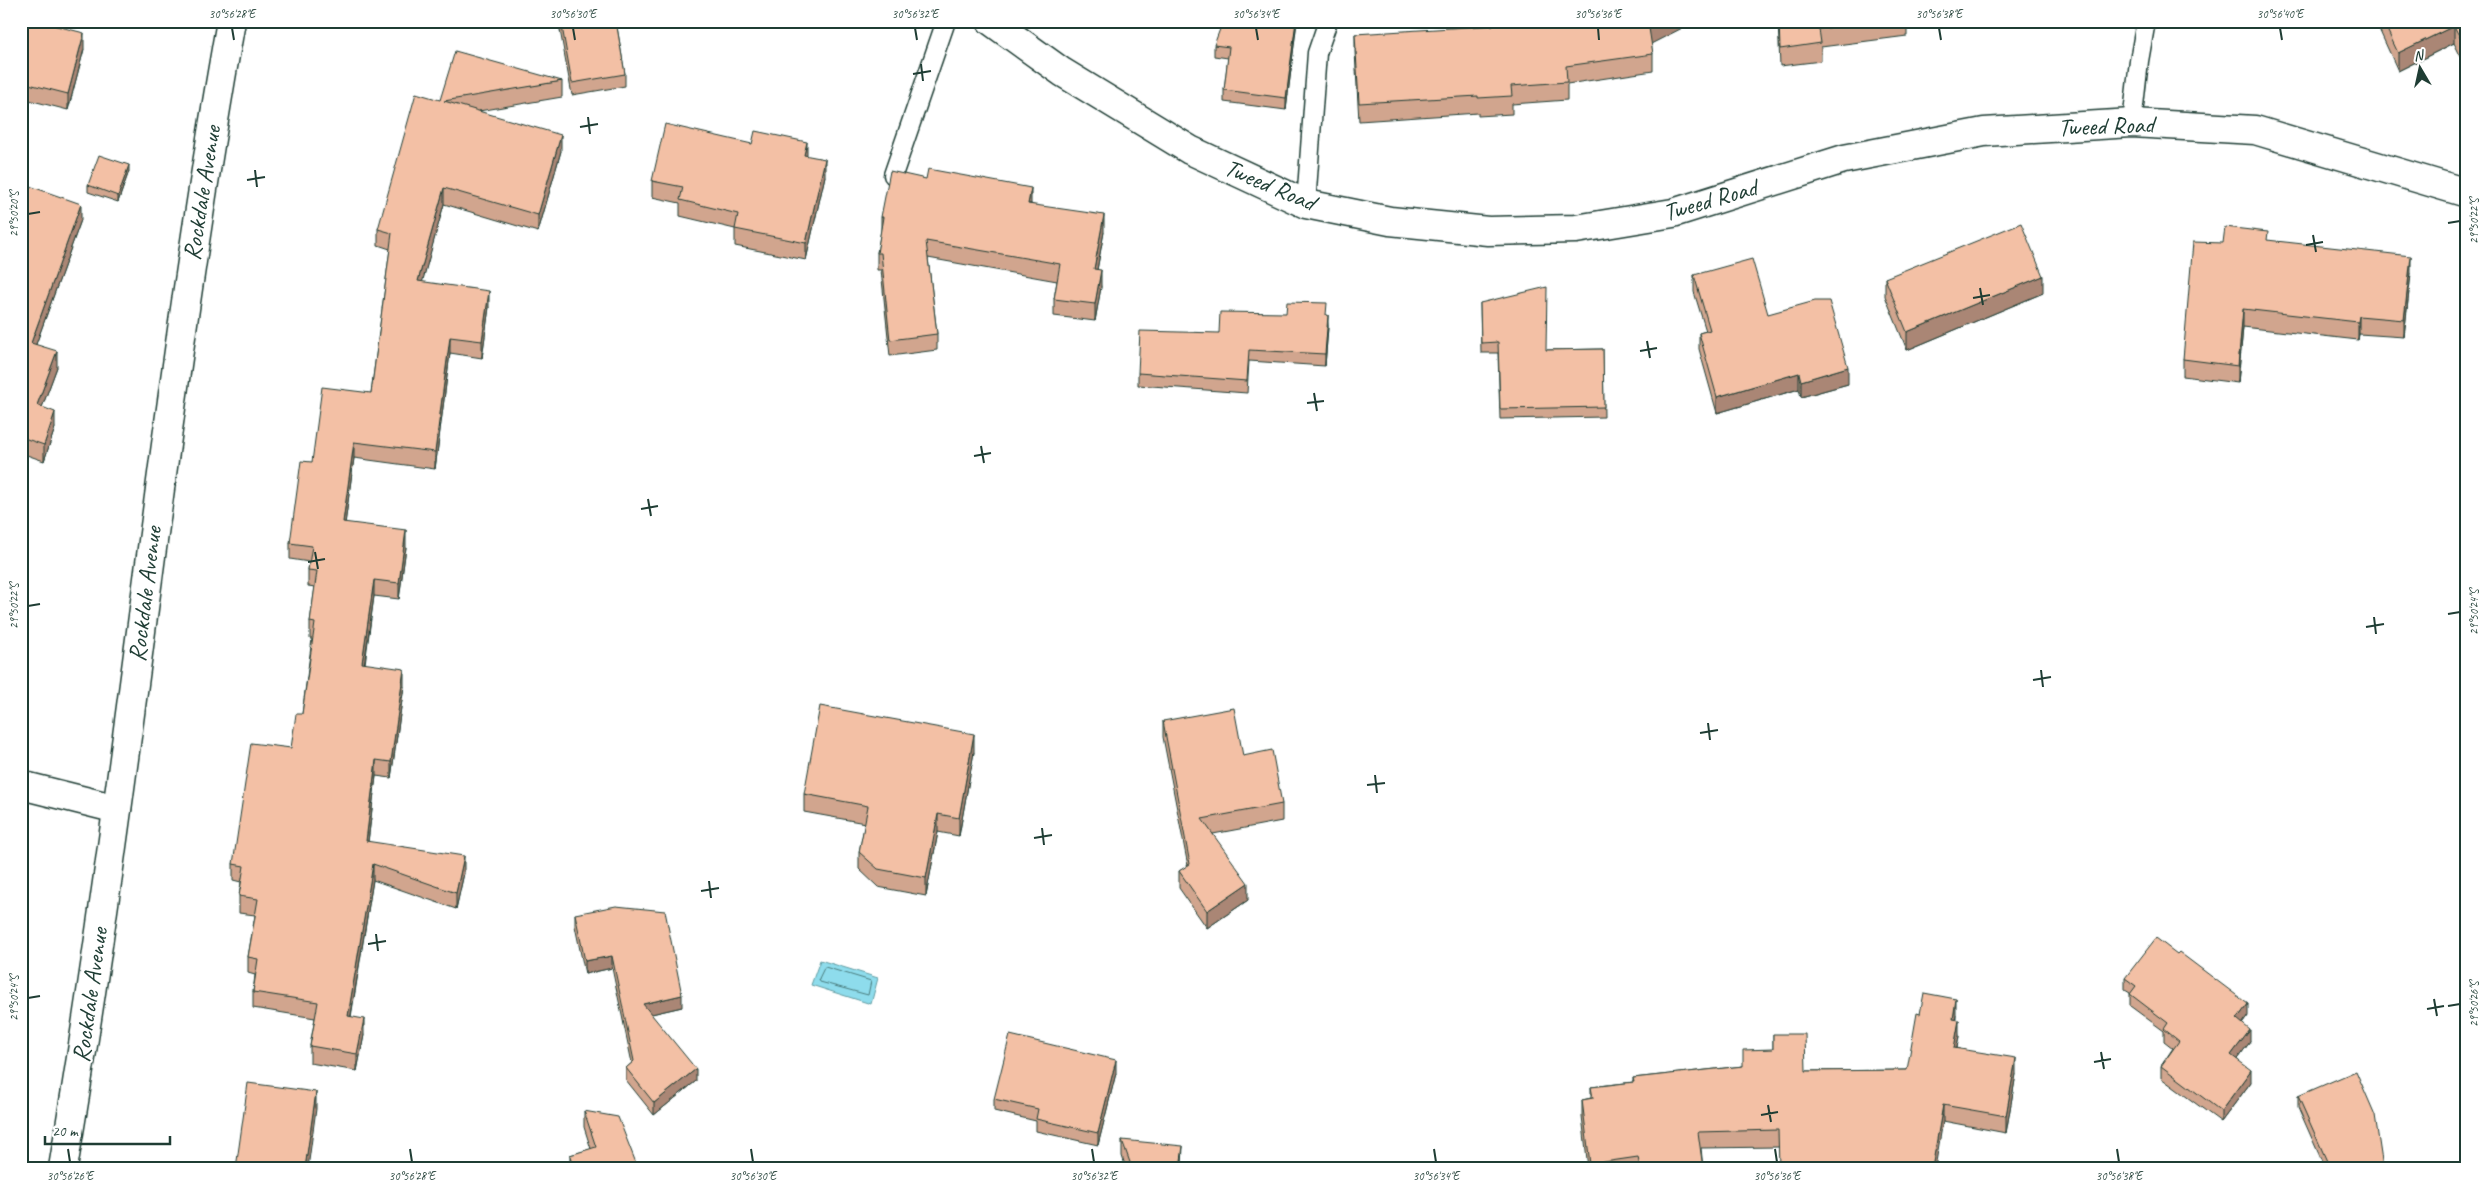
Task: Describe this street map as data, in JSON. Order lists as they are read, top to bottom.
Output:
{
  "streets": {
    "street": ["Tweed Road", "Rockdale Avenue"]
  },
  "scale_bar": "20 m",
  "north": "top",
  "coordinates": [
    "30°56'28\"E",
    "30°56'30\"E",
    "30°56'32\"E",
    "30°56'34\"E",
    "30°56'36\"E",
    "30°56'38\"E",
    "30°56'40\"E",
    "29°50'20\"S",
    "29°50'22\"S",
    "29°50'24\"S",
    "29°50'26\"S",
    "30°56'26\"E"
  ]
}
